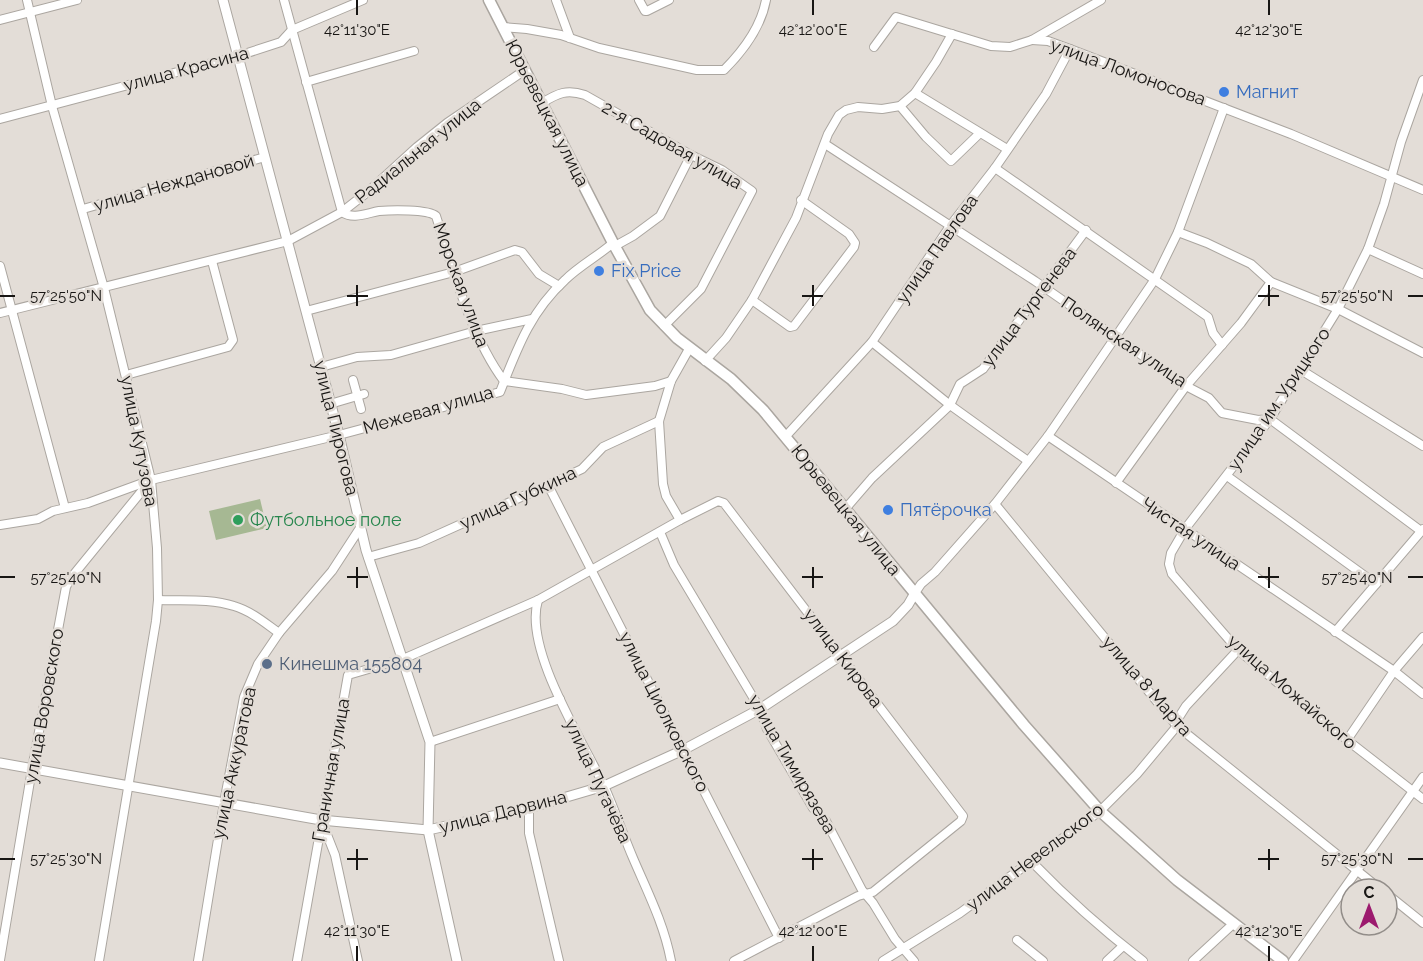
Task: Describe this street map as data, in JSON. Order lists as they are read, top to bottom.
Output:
{
  "streets": {
    "main road": ["Юрьевецкая улица"],
    "street": [
      "улица Красина",
      "улица Ломоносова",
      "2-я Садовая улица",
      "Радиальная улица",
      "улица Неждановой",
      "улица Павлова",
      "Морская улица",
      "улица Тургенева",
      "Полянская улица",
      "улица им. Урицкого",
      "Межевая улица",
      "улица Пирогова",
      "улица Кутузова",
      "улица Губкина",
      "Чистая улица",
      "улица Кирова",
      "улица 8 Марта",
      "улица Можайского",
      "улица Воровского",
      "улица Циолковского",
      "улица Аккуратова",
      "улица Тимирязева",
      "Граничная улица",
      "улица Пугачёва",
      "улица Дарвина",
      "улица Невельского"
    ]
  },
  "crossings": [
    ["улица Красина", "улица Пирогова"],
    ["улица Красина", "улица Кутузова"],
    ["улица Ломоносова", "улица Павлова"],
    ["улица Ломоносова", "улица им. Урицкого"],
    ["Юрьевецкая улица", "2-я Садовая улица"],
    ["Юрьевецкая улица", "Радиальная улица"],
    ["Юрьевецкая улица", "улица Павлова"],
    ["Юрьевецкая улица", "улица Тургенева"],
    ["Юрьевецкая улица", "Межевая улица"],
    ["Юрьевецкая улица", "улица Дарвина"],
    ["Юрьевецкая улица", "улица Невельского"],
    ["2-я Садовая улица", "Межевая улица"],
    ["Радиальная улица", "Морская улица"],
    ["улица Неждановой", "улица Пирогова"],
    ["улица Неждановой", "улица Кутузова"],
    ["улица Павлова", "Полянская улица"],
    ["Морская улица", "Межевая улица"],
    ["Морская улица", "улица Пирогова"],
    ["Морская улица", "улица Кутузова"],
    ["улица Тургенева", "Полянская улица"],
    ["Полянская улица", "улица им. Урицкого"],
    ["улица им. Урицкого", "Чистая улица"],
    ["улица им. Урицкого", "улица Можайского"],
    ["Межевая улица", "улица Пирогова"],
    ["Межевая улица", "улица Кутузова"],
    ["Межевая улица", "улица Воровского"],
    ["улица Пирогова", "улица Губкина"],
    ["улица Пирогова", "улица Аккуратова"],
    ["улица Пирогова", "Граничная улица"],
    ["улица Пирогова", "улица Дарвина"],
    ["улица Кутузова", "улица Воровского"],
    ["улица Кутузова", "улица Дарвина"],
    ["улица Губкина", "улица Циолковского"],
    ["улица Кирова", "улица Тимирязева"],
    ["улица Кирова", "улица Дарвина"],
    ["улица 8 Марта", "улица Невельского"],
    ["улица Можайского", "улица Невельского"],
    ["улица Воровского", "улица Дарвина"],
    ["улица Циолковского", "улица Дарвина"],
    ["улица Аккуратова", "улица Дарвина"],
    ["улица Тимирязева", "улица Дарвина"],
    ["улица Тимирязева", "улица Невельского"],
    ["Граничная улица", "улица Пугачёва"],
    ["Граничная улица", "улица Дарвина"],
    ["улица Пугачёва", "улица Дарвина"]
  ],
  "places": [
    "Магнит",
    "Fix Price",
    "Пятёрочка",
    "Футбольное поле",
    "Кинешма 155804"
  ],
  "north": "top",
  "coordinates": [
    "42°11'30\"E",
    "42°12'00\"E",
    "42°12'30\"E",
    "57°25'50\"N",
    "57°25'40\"N",
    "57°25'30\"N"
  ]
}
